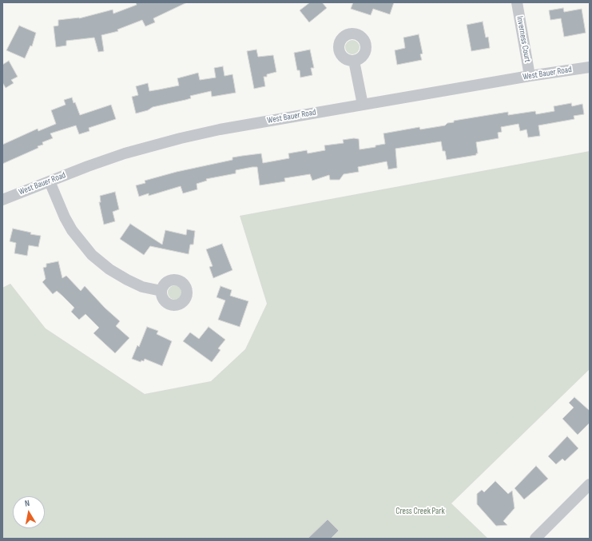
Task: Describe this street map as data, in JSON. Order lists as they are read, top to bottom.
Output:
{
  "streets": {
    "street": ["Inverness Court", "West Bauer Road"]
  },
  "crossings": [
    ["Inverness Court", "West Bauer Road"]
  ],
  "parks": ["Cress Creek Park"],
  "north": "top"
}
